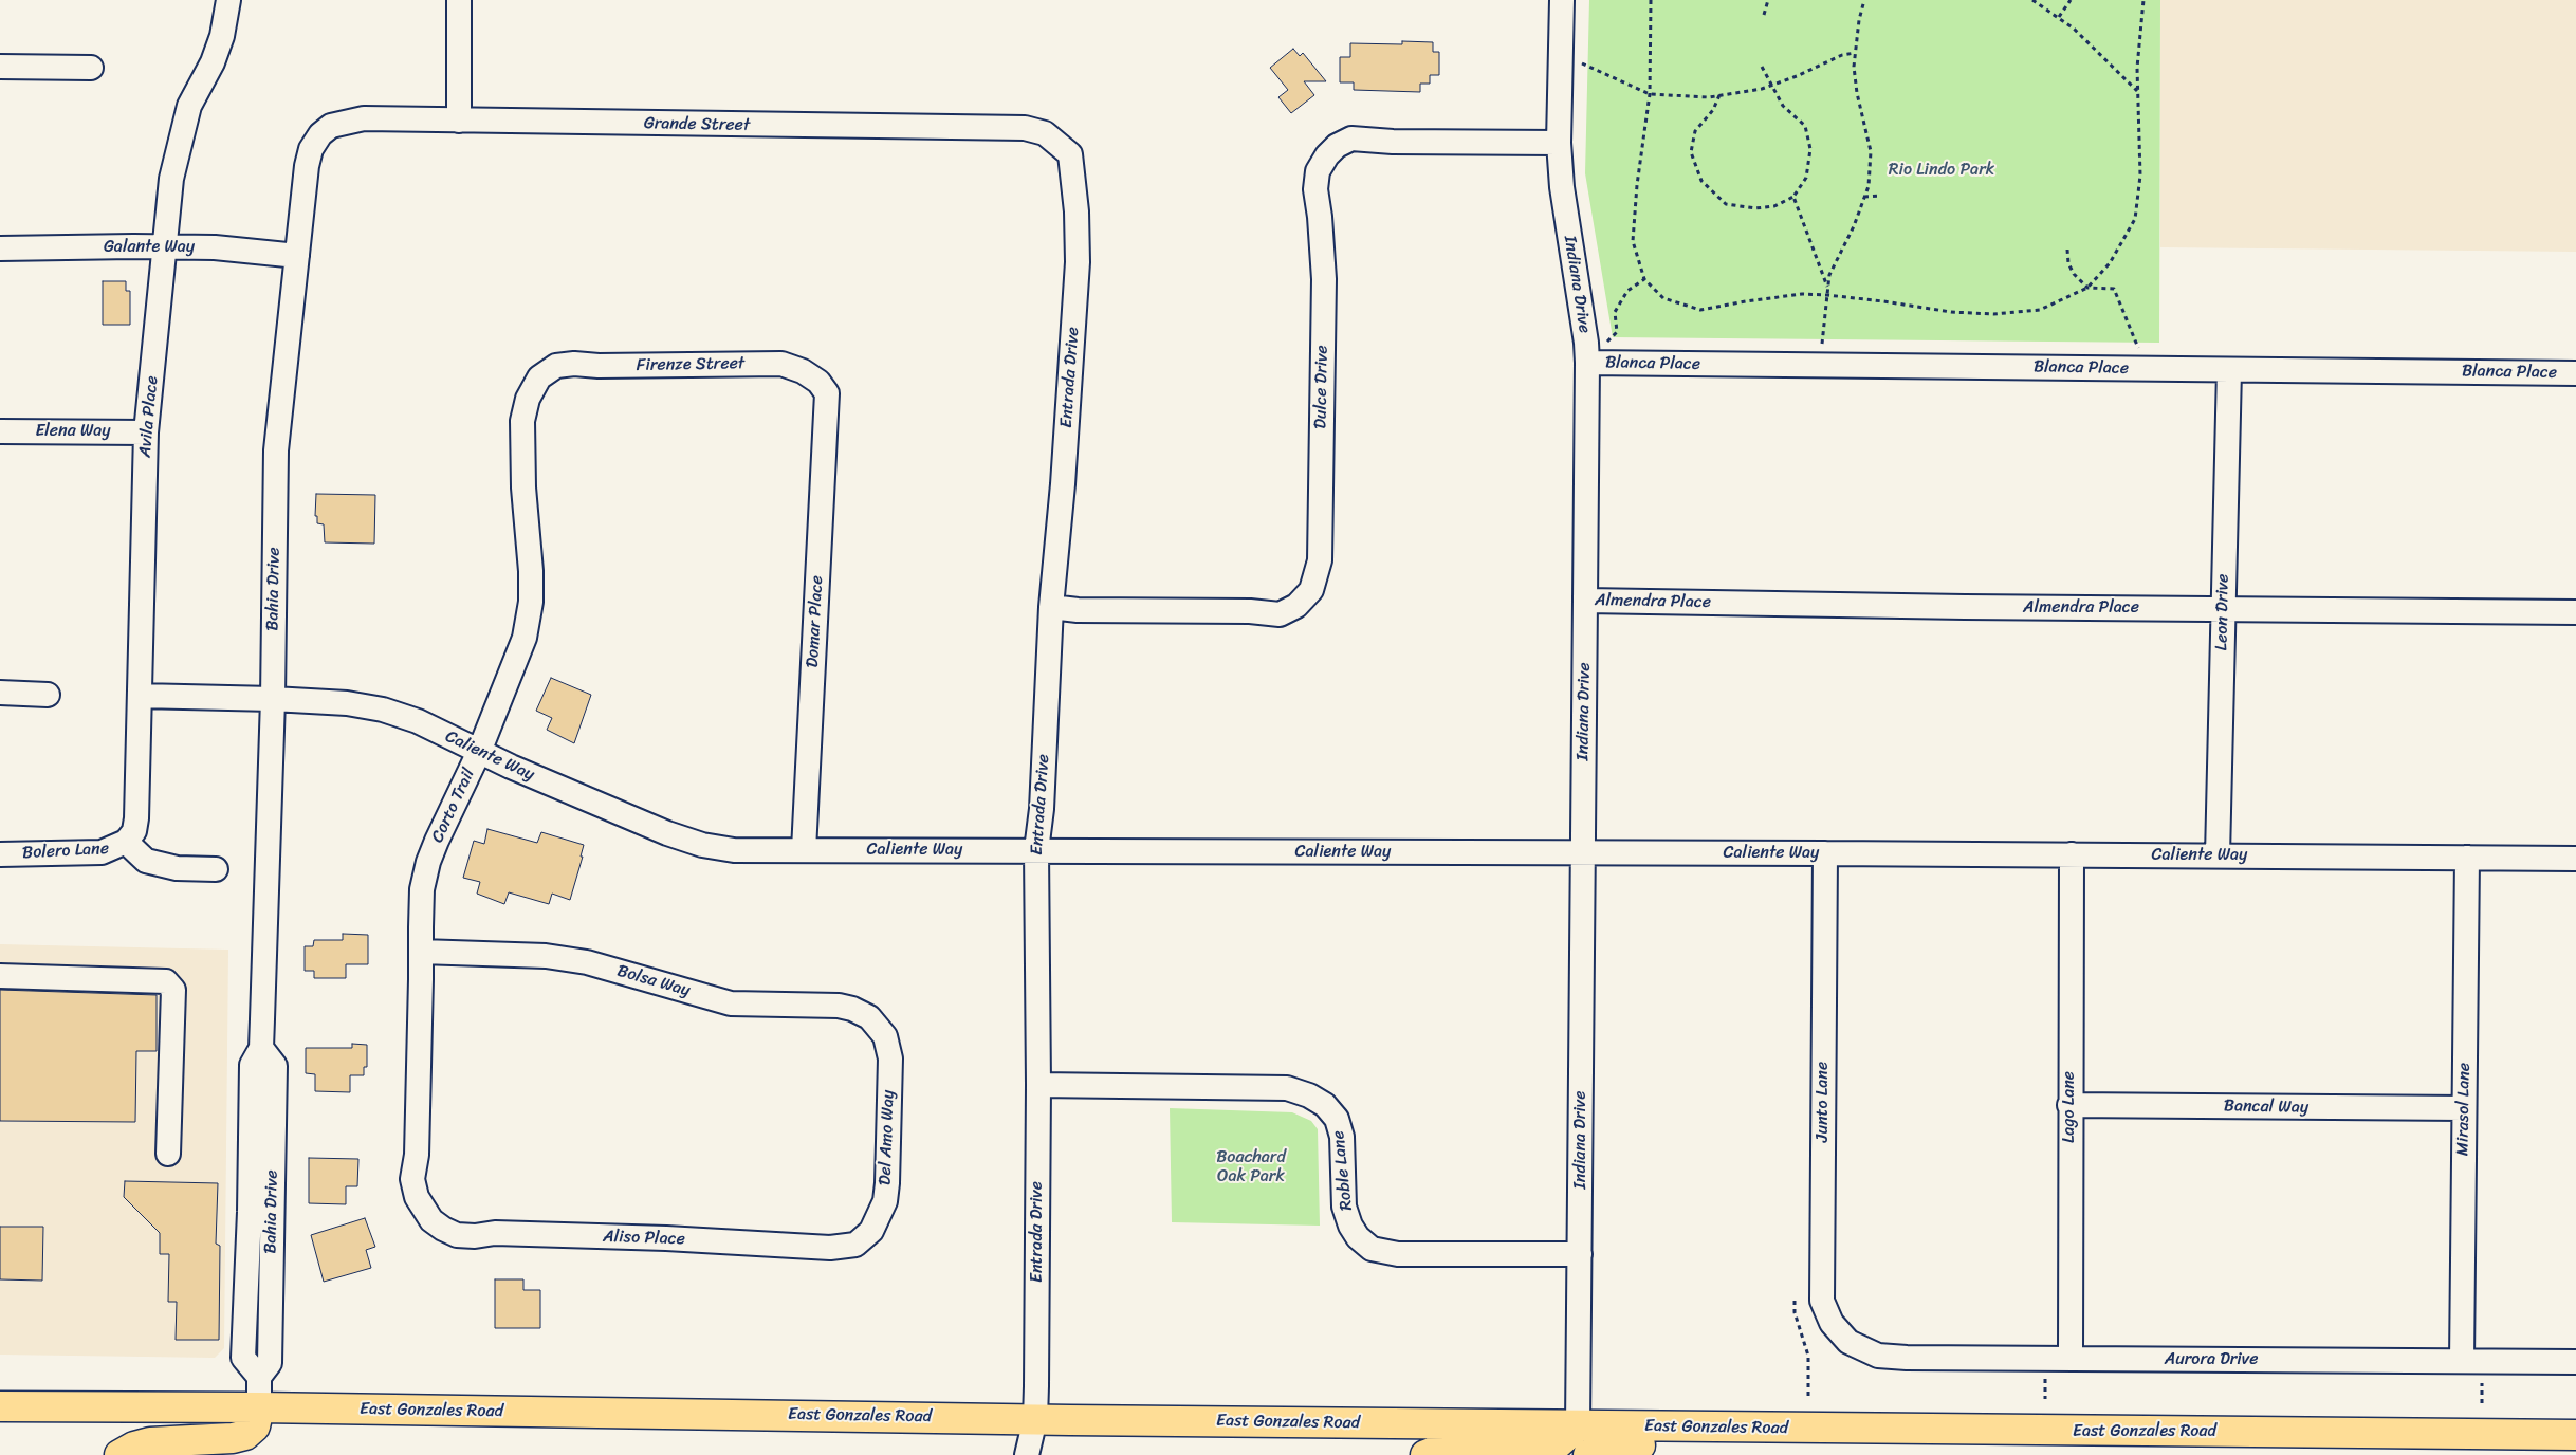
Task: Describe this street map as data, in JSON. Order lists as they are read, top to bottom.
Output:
{
  "streets": {
    "main road": ["East Gonzales Road"],
    "street": [
      "Grande Street",
      "Galante Way",
      "Indiana Drive",
      "Blanca Place",
      "Firenze Street",
      "Entrada Drive",
      "Dulce Drive",
      "Avila Place",
      "Elena Way",
      "Bahia Drive",
      "Almendra Place",
      "Leon Drive",
      "Domar Place",
      "Caliente Way",
      "Corto Trail",
      "Bolero Lane",
      "Bolsa Way",
      "Junto Lane",
      "Lago Lane",
      "Bancal Way",
      "Mirasol Lane",
      "Del Amo Way",
      "Roble Lane",
      "Aliso Place",
      "Aurora Drive"
    ]
  },
  "crossings": [
    ["Grande Street", "Entrada Drive"],
    ["Grande Street", "Bahia Drive"],
    ["Galante Way", "Avila Place"],
    ["Galante Way", "Bahia Drive"],
    ["Indiana Drive", "Blanca Place"],
    ["Indiana Drive", "Dulce Drive"],
    ["Indiana Drive", "Almendra Place"],
    ["Indiana Drive", "Caliente Way"],
    ["Indiana Drive", "Roble Lane"],
    ["Indiana Drive", "East Gonzales Road"],
    ["Blanca Place", "Leon Drive"],
    ["Firenze Street", "Domar Place"],
    ["Firenze Street", "Corto Trail"],
    ["Entrada Drive", "Dulce Drive"],
    ["Entrada Drive", "Caliente Way"],
    ["Entrada Drive", "Roble Lane"],
    ["Entrada Drive", "East Gonzales Road"],
    ["Avila Place", "Elena Way"],
    ["Avila Place", "Caliente Way"],
    ["Avila Place", "Bolero Lane"],
    ["Bahia Drive", "Caliente Way"],
    ["Bahia Drive", "East Gonzales Road"],
    ["Almendra Place", "Leon Drive"],
    ["Leon Drive", "Caliente Way"],
    ["Domar Place", "Caliente Way"],
    ["Caliente Way", "Corto Trail"],
    ["Caliente Way", "Junto Lane"],
    ["Caliente Way", "Lago Lane"],
    ["Caliente Way", "Mirasol Lane"],
    ["Corto Trail", "Bolsa Way"],
    ["Corto Trail", "Aliso Place"],
    ["Bolsa Way", "Del Amo Way"],
    ["Junto Lane", "Aurora Drive"],
    ["Lago Lane", "Bancal Way"],
    ["Lago Lane", "Aurora Drive"],
    ["Bancal Way", "Mirasol Lane"],
    ["Mirasol Lane", "Aurora Drive"],
    ["Del Amo Way", "Aliso Place"]
  ],
  "parks": ["Rio Lindo Park", "Boachard Oak Park"]
}
